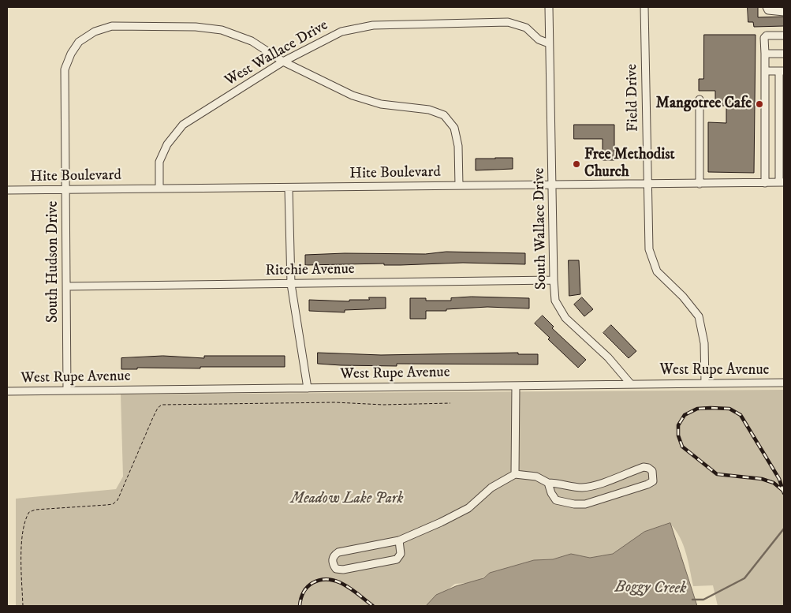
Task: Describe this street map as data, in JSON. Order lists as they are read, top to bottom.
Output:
{
  "streets": {
    "street": [
      "West Wallace Drive",
      "Field Drive",
      "Hite Boulevard",
      "South Wallace Drive",
      "South Hudson Drive",
      "Ritchie Avenue",
      "West Rupe Avenue"
    ]
  },
  "crossings": [
    ["West Wallace Drive", "Hite Boulevard"],
    ["West Wallace Drive", "South Wallace Drive"],
    ["West Wallace Drive", "South Hudson Drive"],
    ["Field Drive", "Hite Boulevard"],
    ["Field Drive", "West Rupe Avenue"],
    ["Hite Boulevard", "South Wallace Drive"],
    ["Hite Boulevard", "South Hudson Drive"],
    ["South Wallace Drive", "Ritchie Avenue"],
    ["South Wallace Drive", "West Rupe Avenue"],
    ["South Hudson Drive", "Ritchie Avenue"],
    ["South Hudson Drive", "West Rupe Avenue"]
  ],
  "water": ["Boggy Creek"],
  "parks": ["Meadow Lake Park"],
  "places": ["Mangotree Cafe", "Free Methodist Church"]
}
